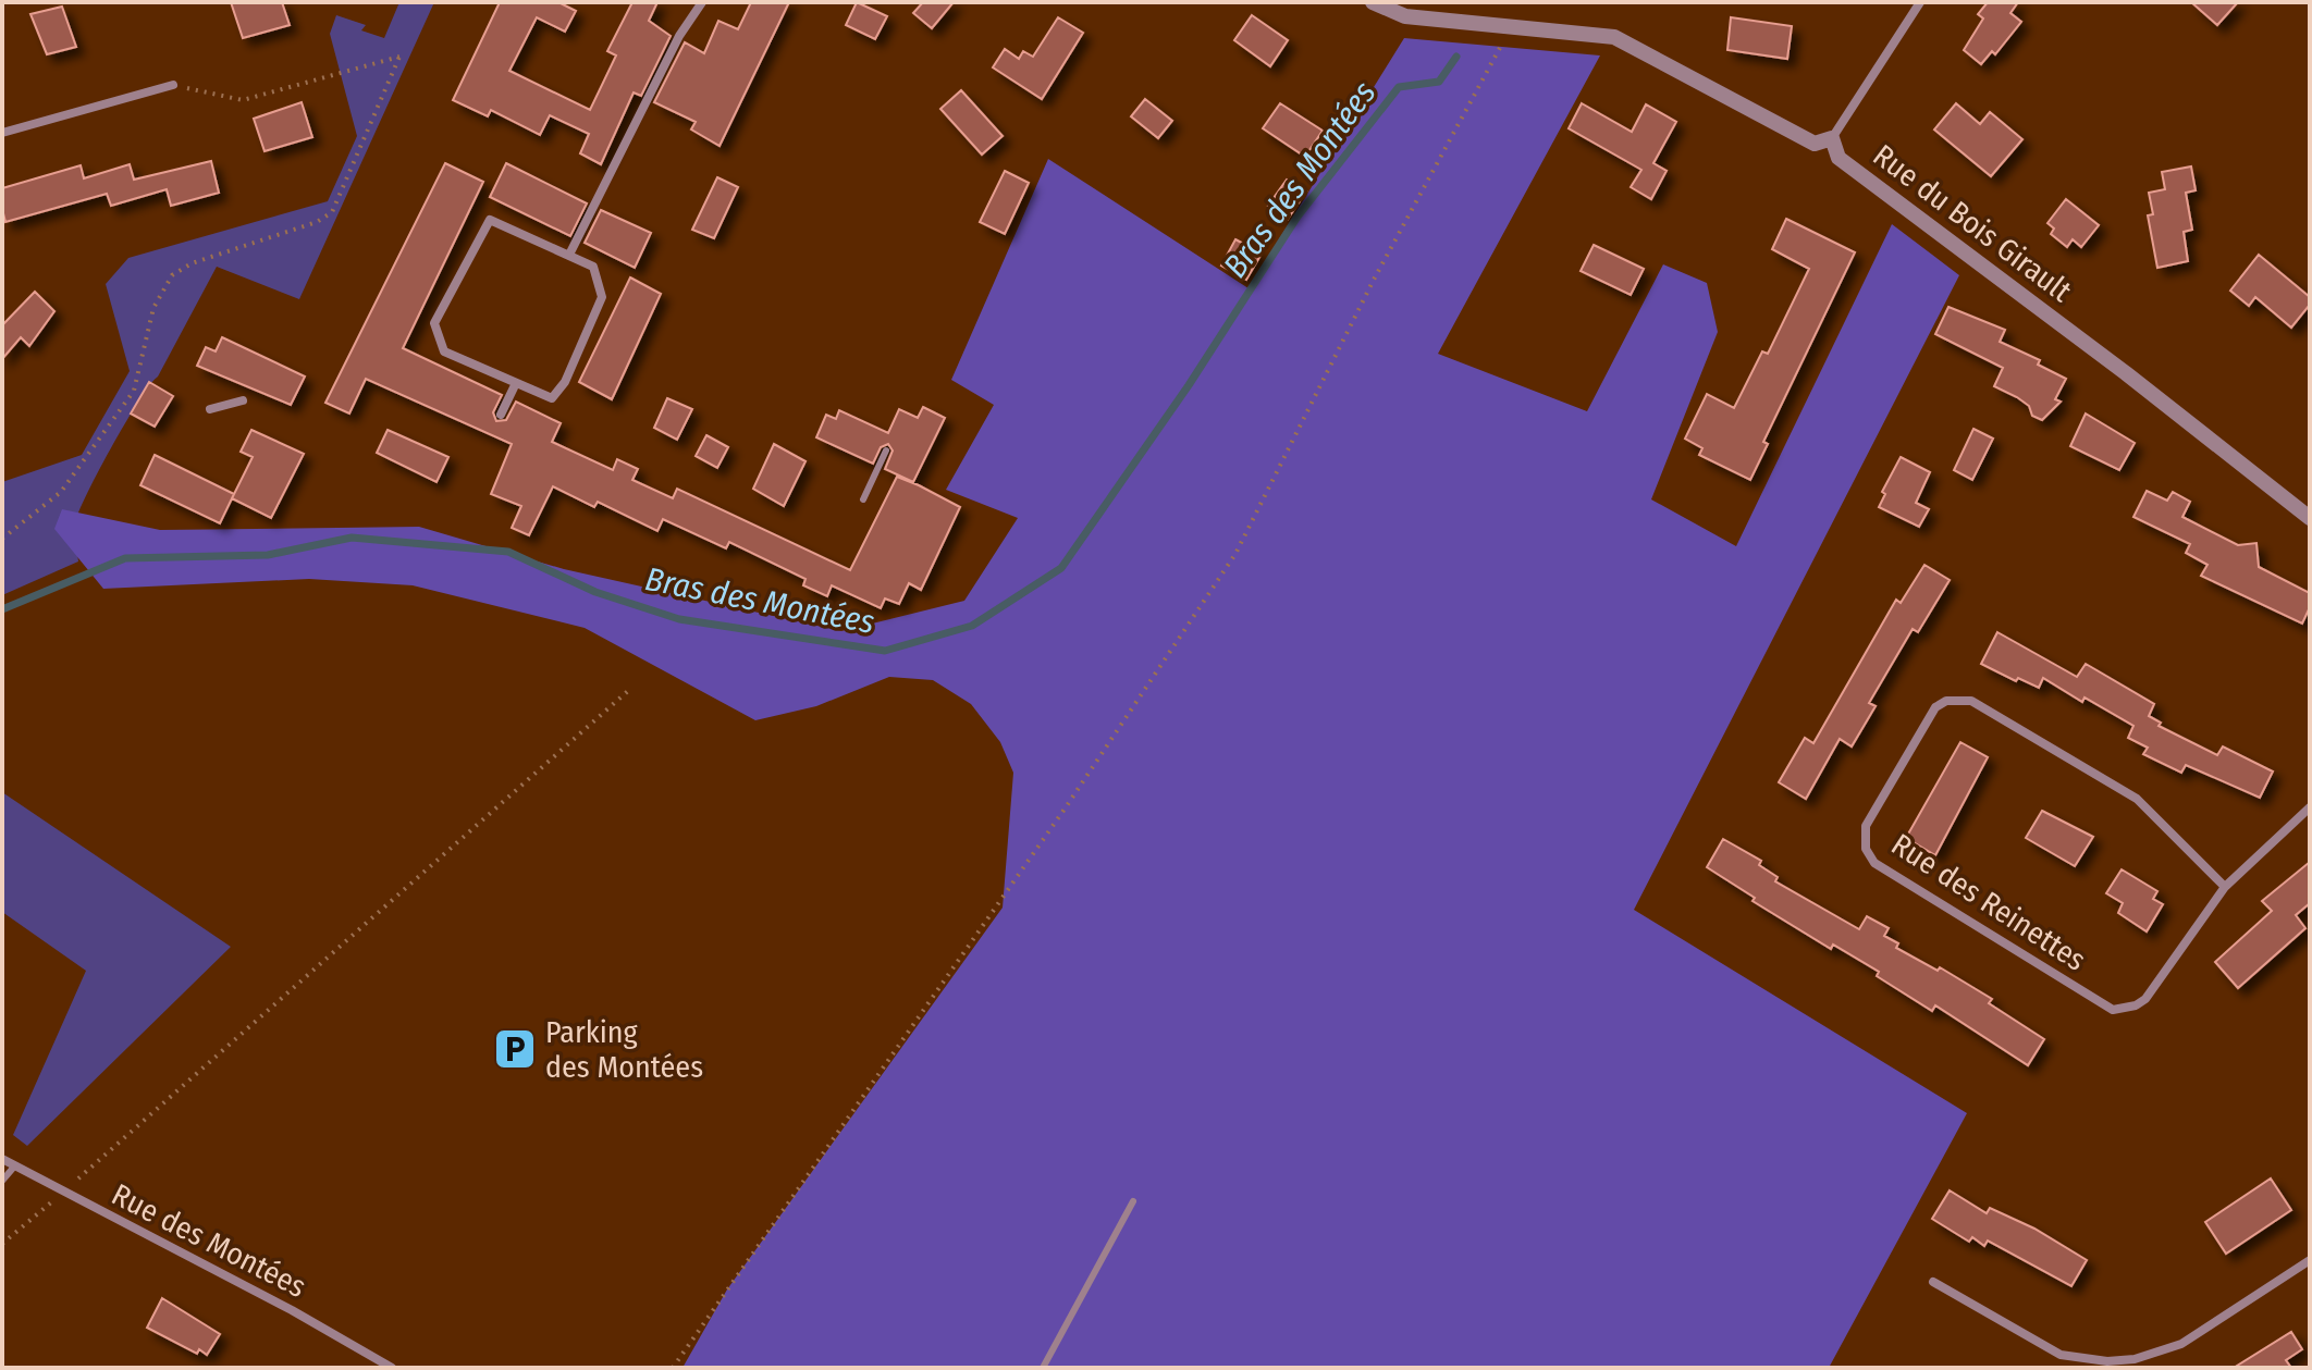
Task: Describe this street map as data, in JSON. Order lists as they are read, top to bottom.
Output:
{
  "streets": {
    "street": ["Rue du Bois Girault", "Rue des Reinettes", "Rue des Montées"]
  },
  "water": ["Bras des Montées"],
  "places": {
    "parking": ["Parking des Montées"]
  }
}
